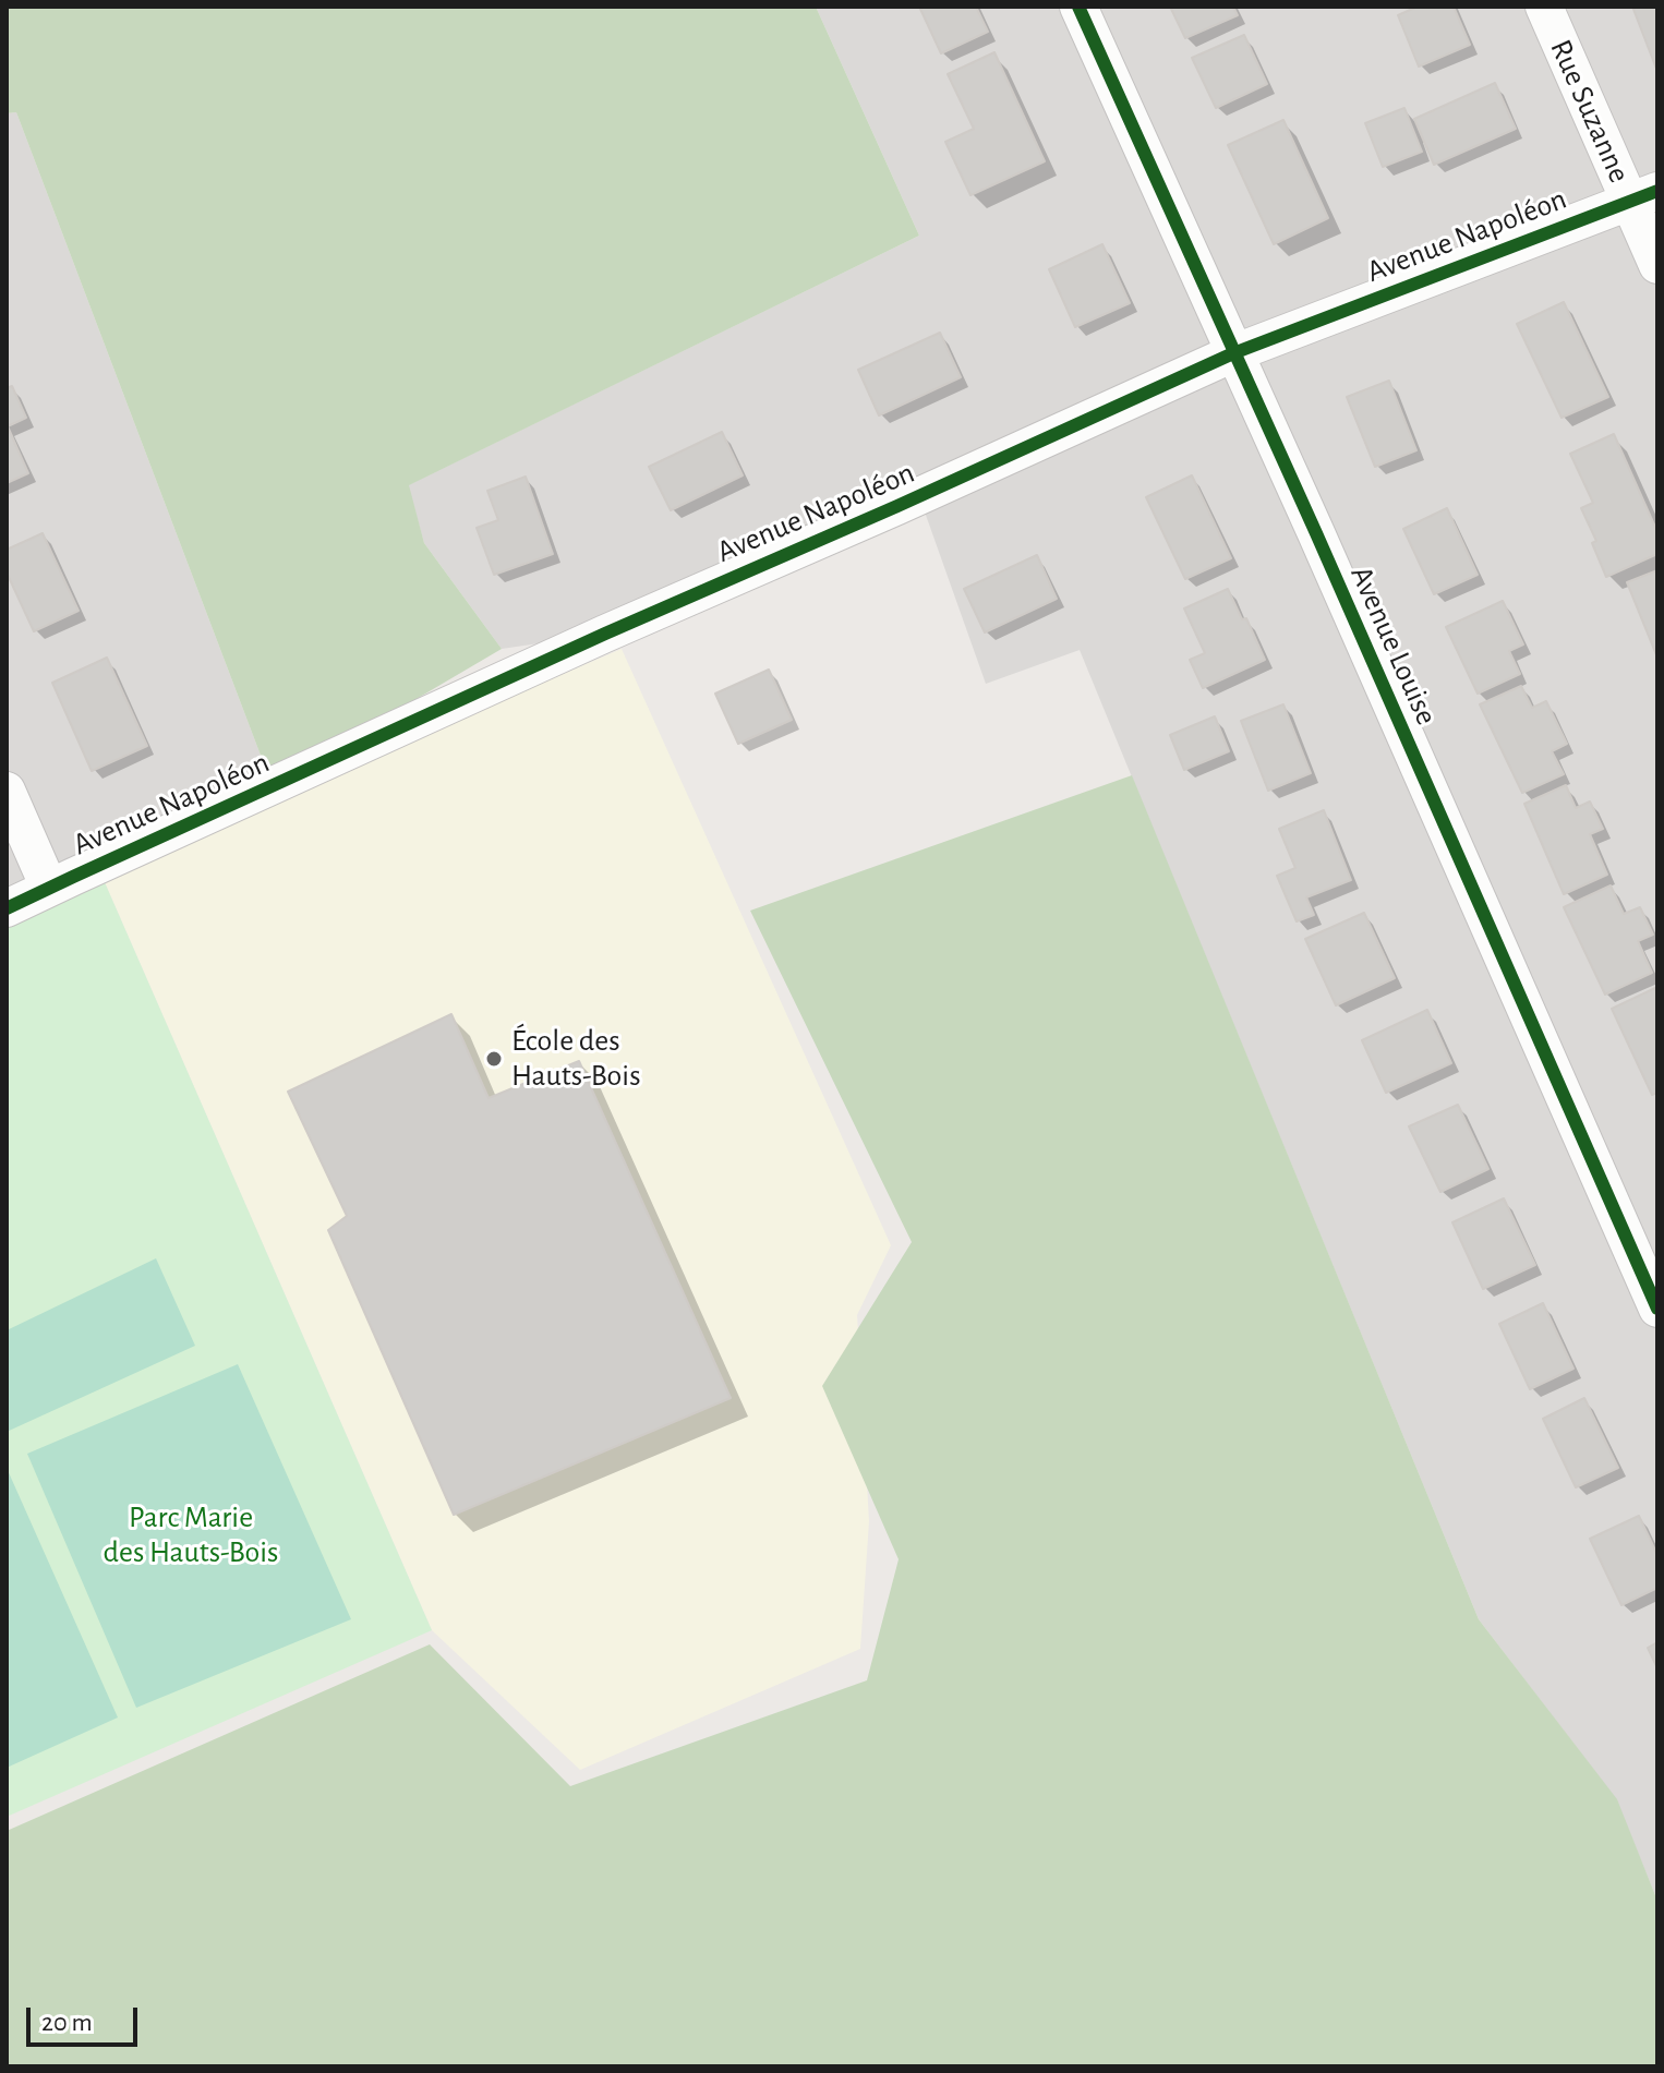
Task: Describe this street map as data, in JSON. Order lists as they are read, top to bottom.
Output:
{
  "streets": {
    "street": ["Rue Suzanne", "Avenue Napoléon", "Avenue Louise"]
  },
  "crossings": [
    ["Rue Suzanne", "Avenue Napoléon"],
    ["Avenue Napoléon", "Avenue Louise"]
  ],
  "parks": ["Parc Marie des Hauts-Bois"],
  "places": ["École des Hauts-Bois"],
  "scale_bar": "20 m"
}
